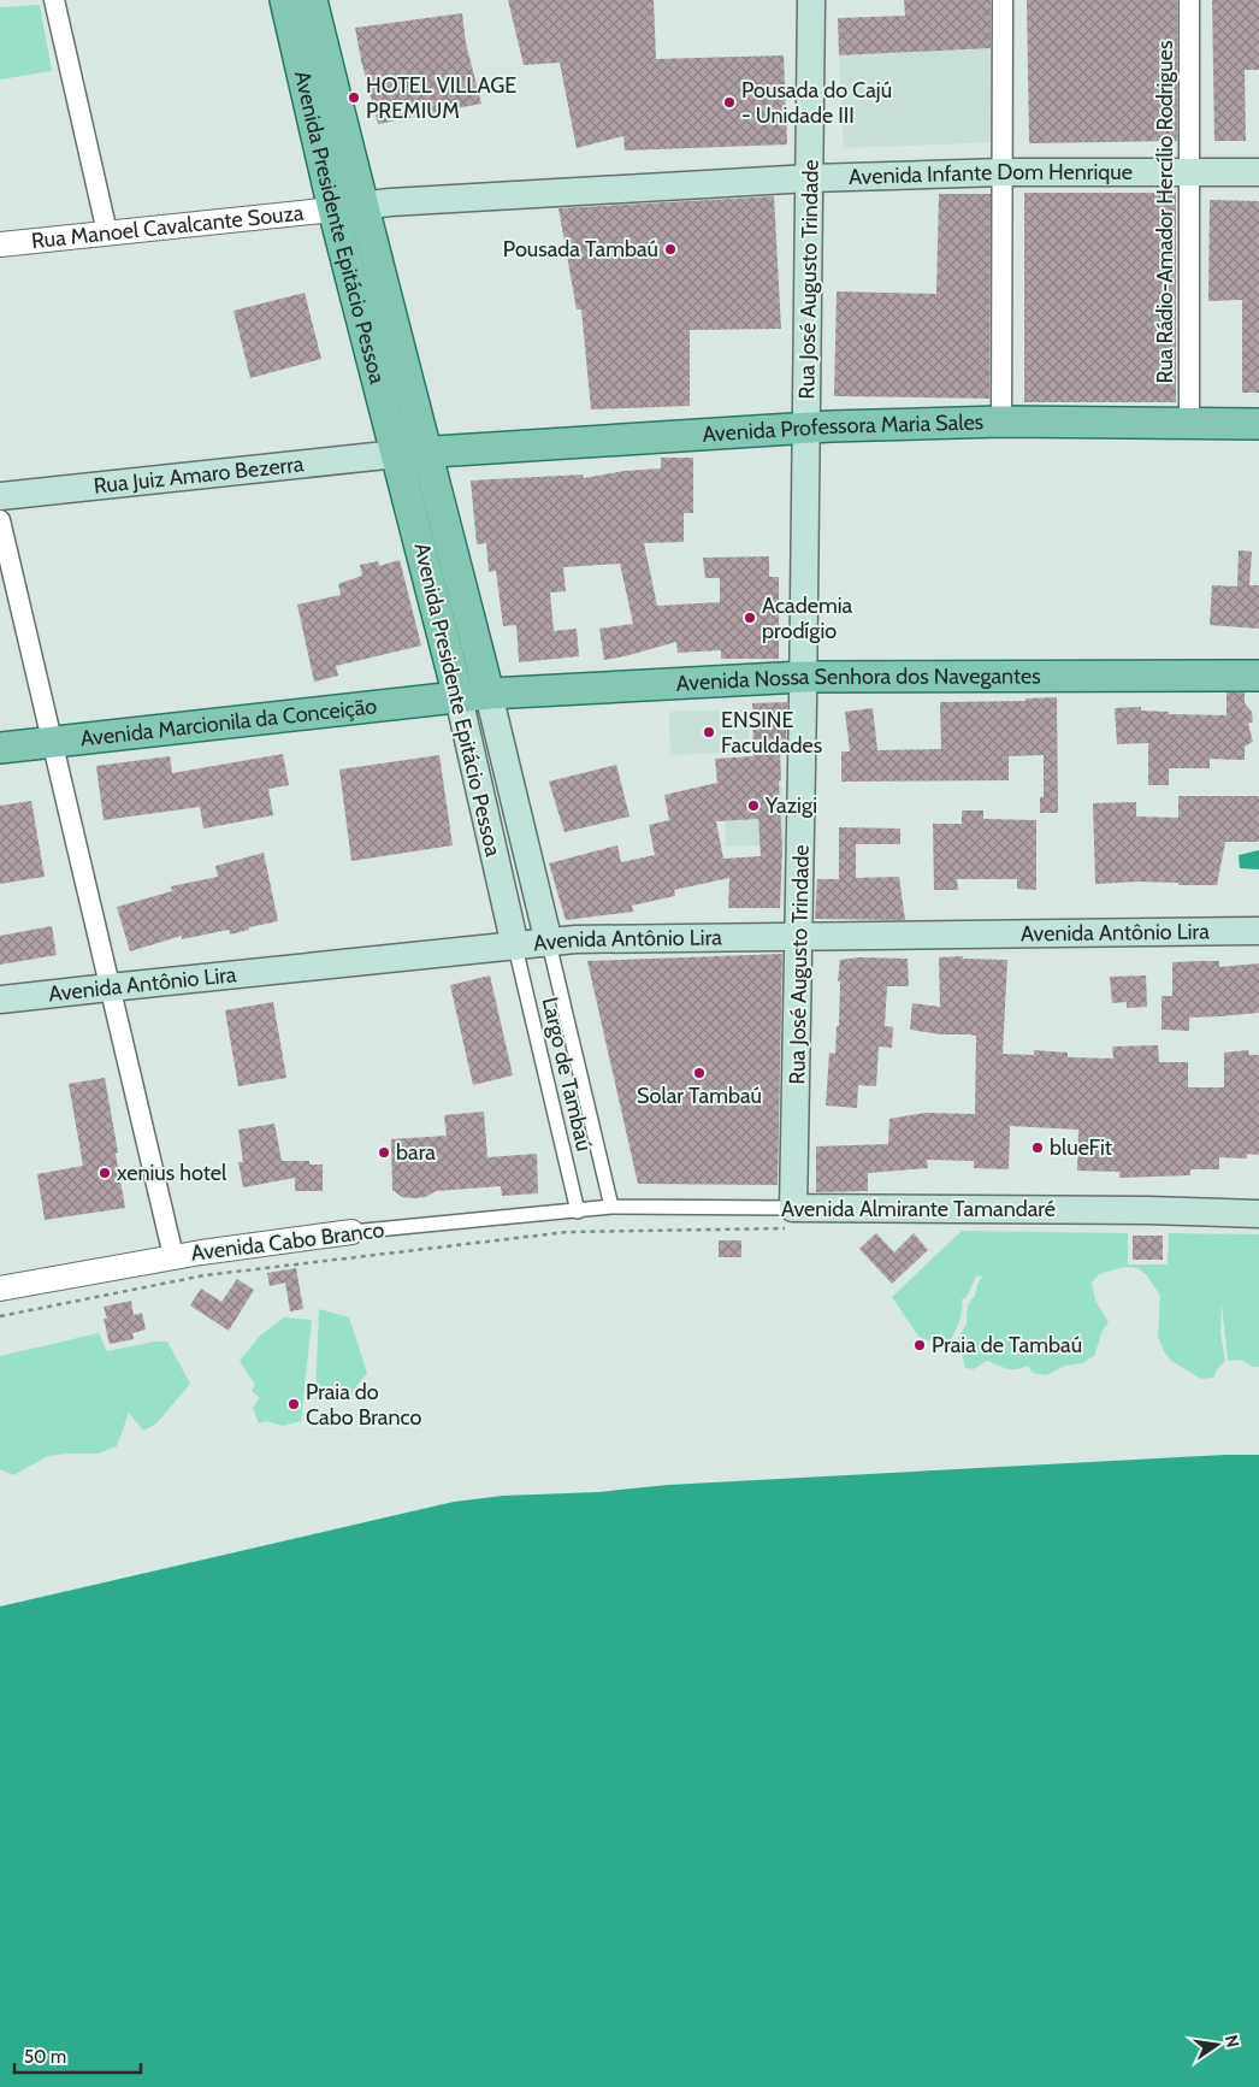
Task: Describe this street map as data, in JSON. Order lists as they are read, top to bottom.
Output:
{
  "streets": {
    "main road": [
      "Avenida Infante Dom Henrique",
      "Avenida Presidente Epitácio Pessoa",
      "Rua José Augusto Trindade",
      "Avenida Professora Maria Sales",
      "Rua Juiz Amaro Bezerra",
      "Avenida Nossa Senhora dos Navegantes",
      "Avenida Marcionila da Conceição",
      "Avenida Antônio Lira",
      "Avenida Almirante Tamandaré"
    ],
    "street": [
      "Rua Rádio-Amador Hercílio Rodrigues",
      "Rua Manoel Cavalcante Souza",
      "Largo de Tambaú",
      "Avenida Cabo Branco"
    ]
  },
  "crossings": [
    ["Avenida Infante Dom Henrique", "Rua Rádio-Amador Hercílio Rodrigues"],
    ["Avenida Infante Dom Henrique", "Rua Manoel Cavalcante Souza"],
    ["Avenida Infante Dom Henrique", "Avenida Presidente Epitácio Pessoa"],
    ["Avenida Infante Dom Henrique", "Rua José Augusto Trindade"],
    ["Rua Rádio-Amador Hercílio Rodrigues", "Avenida Professora Maria Sales"],
    ["Rua Manoel Cavalcante Souza", "Avenida Presidente Epitácio Pessoa"],
    ["Avenida Presidente Epitácio Pessoa", "Avenida Professora Maria Sales"],
    ["Avenida Presidente Epitácio Pessoa", "Rua Juiz Amaro Bezerra"],
    ["Avenida Presidente Epitácio Pessoa", "Avenida Nossa Senhora dos Navegantes"],
    ["Avenida Presidente Epitácio Pessoa", "Avenida Marcionila da Conceição"],
    ["Avenida Presidente Epitácio Pessoa", "Avenida Antônio Lira"],
    ["Avenida Presidente Epitácio Pessoa", "Largo de Tambaú"],
    ["Rua José Augusto Trindade", "Avenida Professora Maria Sales"],
    ["Rua José Augusto Trindade", "Avenida Nossa Senhora dos Navegantes"],
    ["Rua José Augusto Trindade", "Avenida Antônio Lira"],
    ["Rua José Augusto Trindade", "Avenida Almirante Tamandaré"],
    ["Avenida Nossa Senhora dos Navegantes", "Avenida Marcionila da Conceição"],
    ["Avenida Antônio Lira", "Largo de Tambaú"],
    ["Largo de Tambaú", "Avenida Almirante Tamandaré"],
    ["Largo de Tambaú", "Avenida Cabo Branco"],
    ["Avenida Almirante Tamandaré", "Avenida Cabo Branco"]
  ],
  "places": [
    "HOTEL VILLAGE PREMIUM",
    "Pousada do Cajú - Unidade III",
    "Pousada Tambaú",
    "Academia prodígio",
    "ENSINE Faculdades",
    "Yazigi",
    "Solar Tambaú",
    "blueFit",
    "bara",
    "xenius hotel",
    "Praia de Tambaú",
    "Praia do Cabo Branco"
  ],
  "scale_bar": "50 m",
  "north": "right"
}
